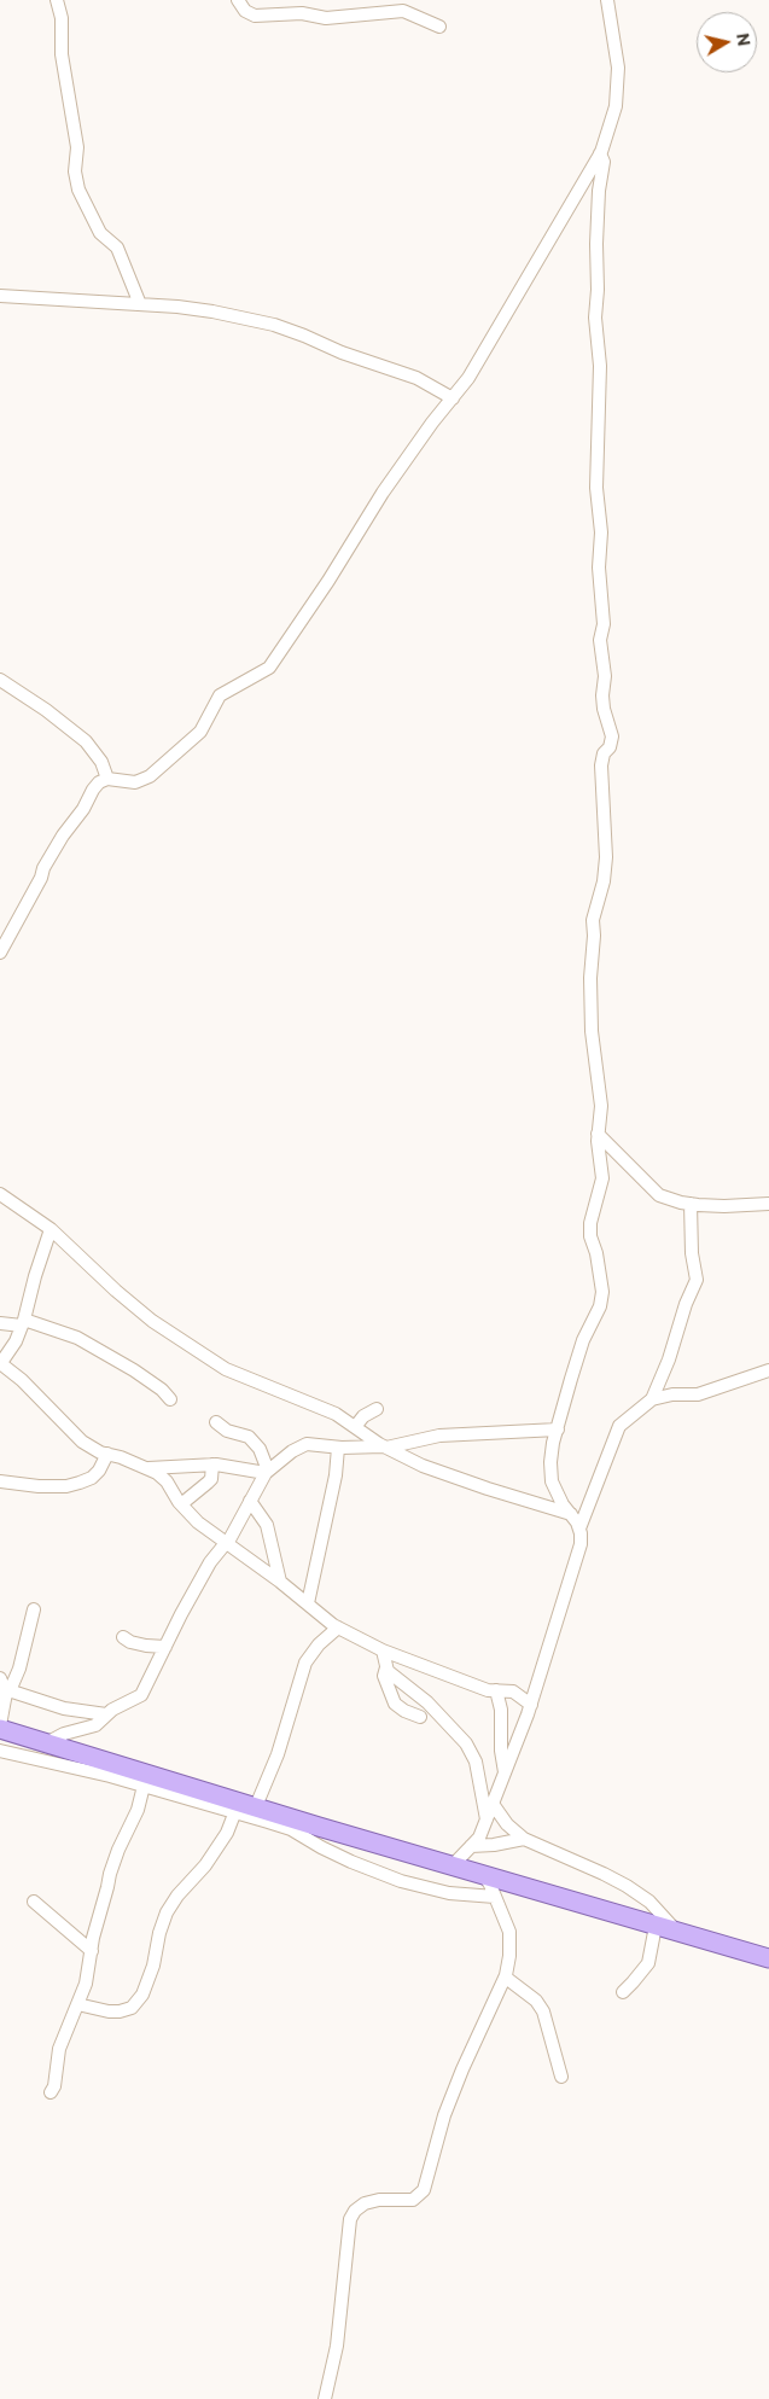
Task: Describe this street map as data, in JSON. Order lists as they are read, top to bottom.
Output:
{
  "north": "right"
}
